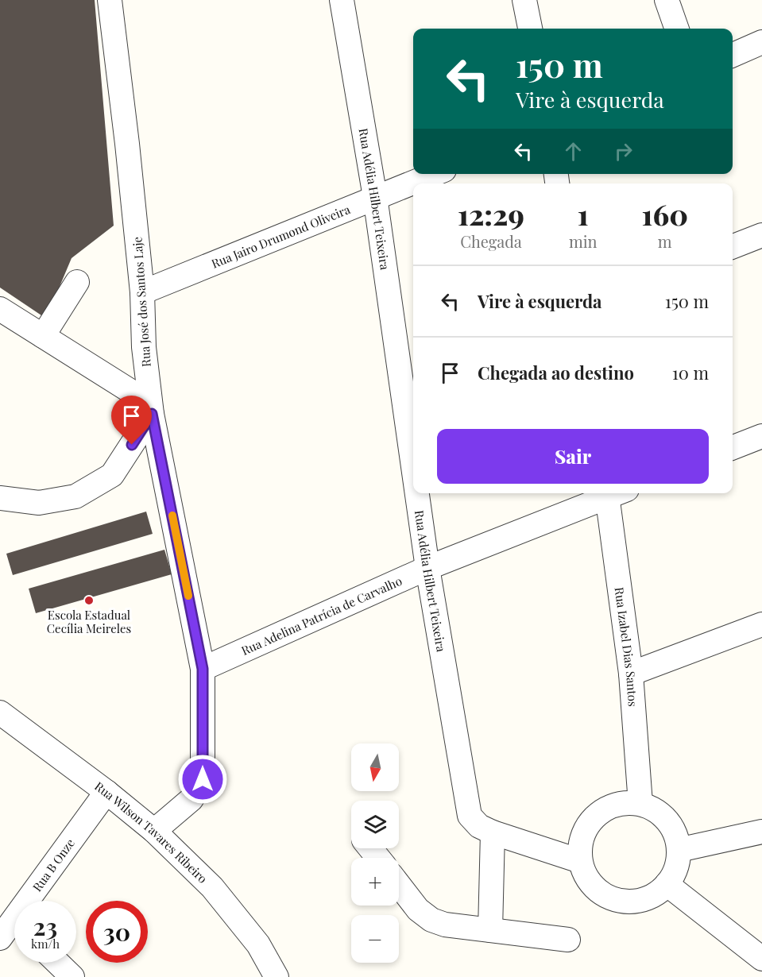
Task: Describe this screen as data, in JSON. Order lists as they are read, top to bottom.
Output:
{
  "streets": {
    "street": [
      "Rua Adélia Hilbert Teixeira",
      "Rua Jairo Drumond Oliveira",
      "Rua José dos Santos Laje",
      "Rua Adelina Patrícia de Carvalho",
      "Rua Izabel Dias Santos",
      "Rua Wilson Tavares Ribeiro",
      "Rua B Onze"
    ]
  },
  "crossings": [
    ["Rua Adélia Hilbert Teixeira", "Rua Jairo Drumond Oliveira"],
    ["Rua Adélia Hilbert Teixeira", "Rua Adelina Patrícia de Carvalho"],
    ["Rua Adélia Hilbert Teixeira", "Rua Izabel Dias Santos"],
    ["Rua Jairo Drumond Oliveira", "Rua José dos Santos Laje"],
    ["Rua José dos Santos Laje", "Rua Adelina Patrícia de Carvalho"],
    ["Rua José dos Santos Laje", "Rua Wilson Tavares Ribeiro"],
    ["Rua Wilson Tavares Ribeiro", "Rua B Onze"]
  ],
  "places": ["Escola Estadual Cecília Meireles"],
  "north": "bottom",
  "page": {
    "turn": ["150 m", "Vire à esquerda"],
    "eta": [
      "12:29",
      "Chegada",
      "1",
      "min",
      "160",
      "m"
    ],
    "list": [
      {
        "name": "Vire à esquerda",
        "value": "150 m"
      },
      {
        "name": "Chegada ao destino",
        "value": "10 m"
      }
    ],
    "buttons": "Sair",
    "map_buttons": ["+", "−"],
    "speed": "23 km/h",
    "limit": "30"
  }
}
